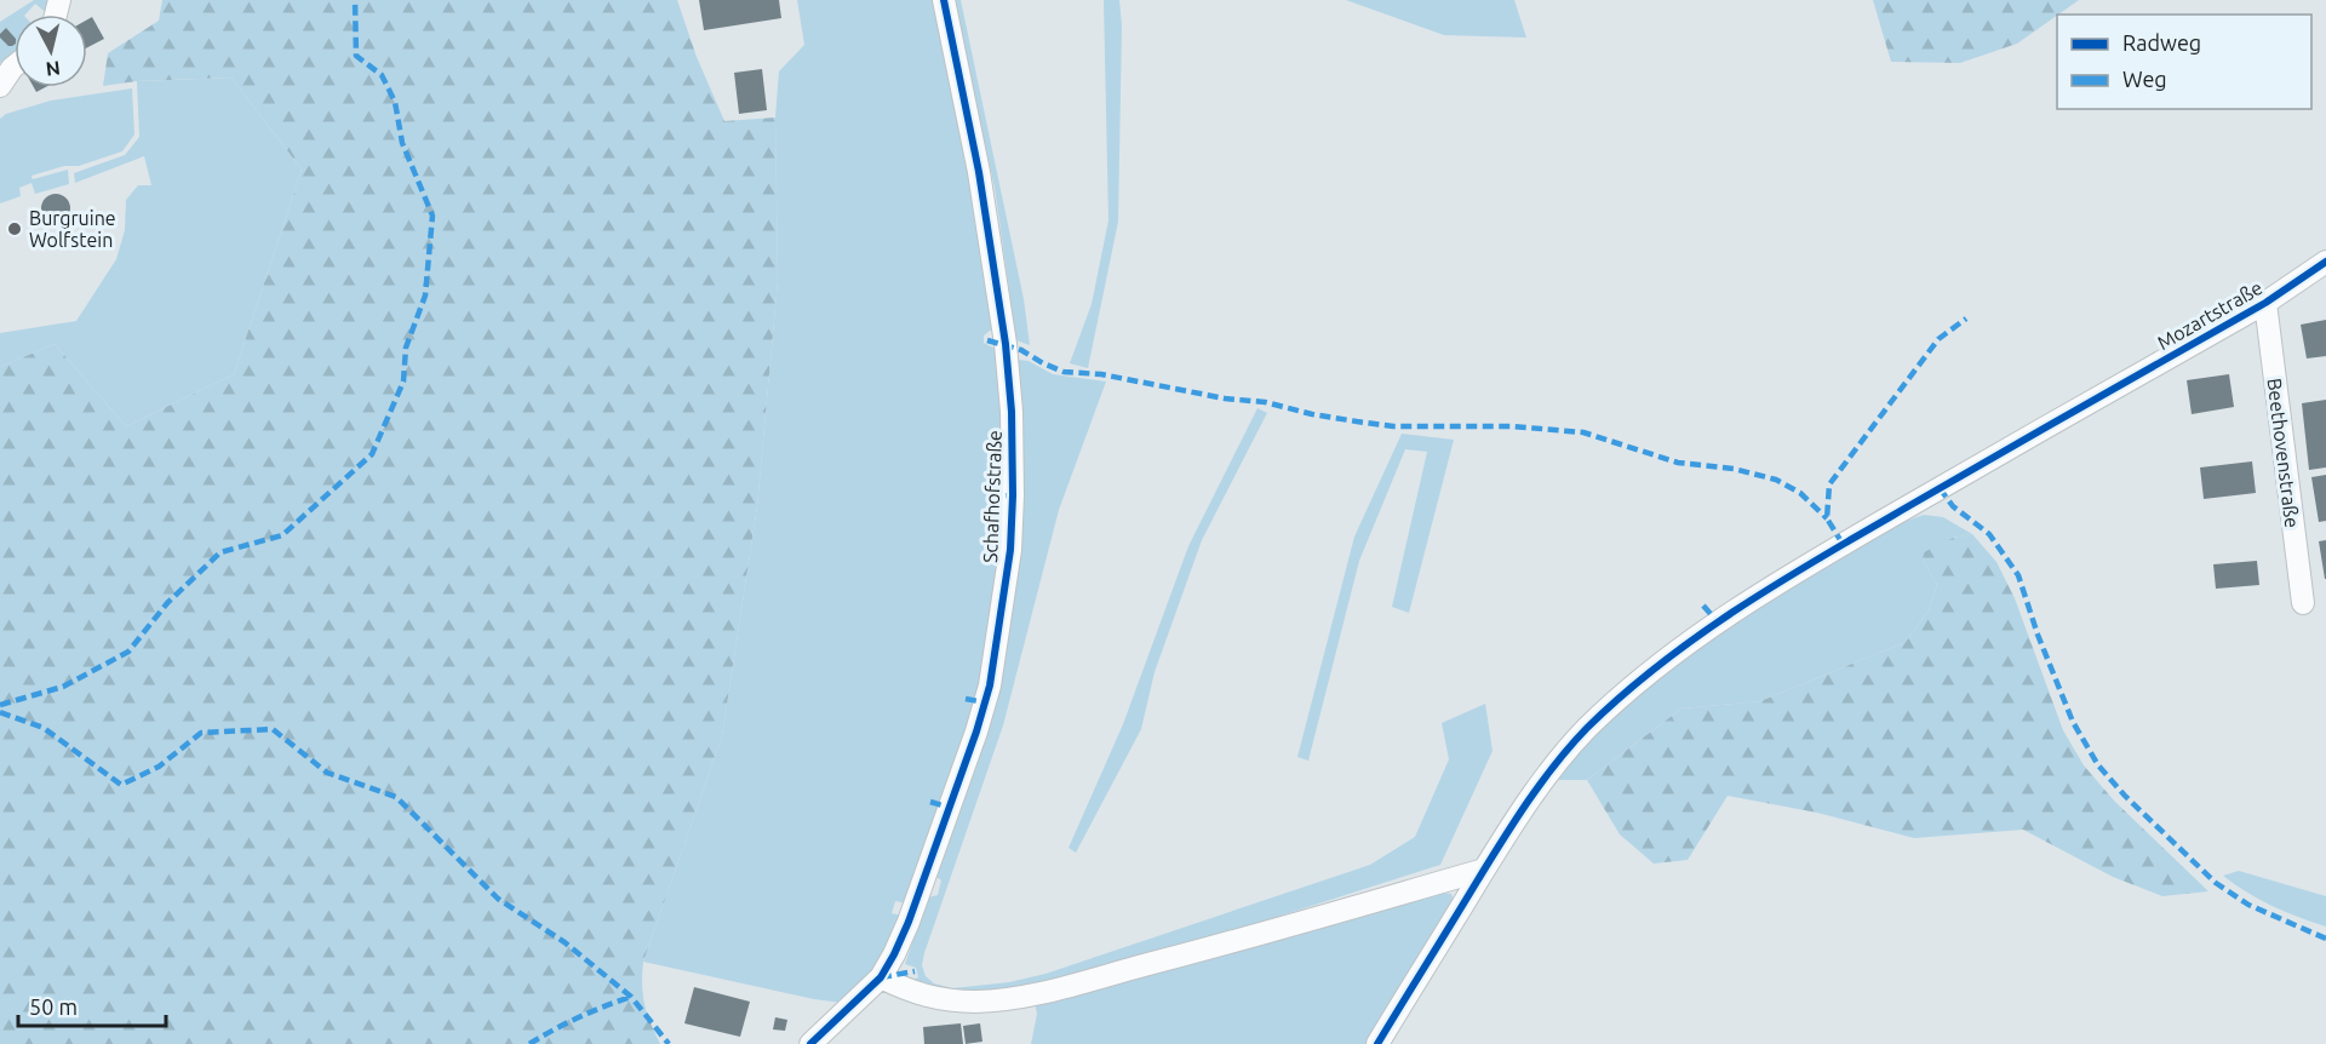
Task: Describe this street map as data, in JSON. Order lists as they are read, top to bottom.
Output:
{
  "streets": {
    "street": ["Mozartstraße", "Beethovenstraße", "Schafhofstraße"]
  },
  "crossings": [
    ["Mozartstraße", "Beethovenstraße"]
  ],
  "places": ["Burgruine Wolfstein"],
  "legend": ["Radweg", "Weg"],
  "scale_bar": "50 m",
  "north": "bottom"
}
